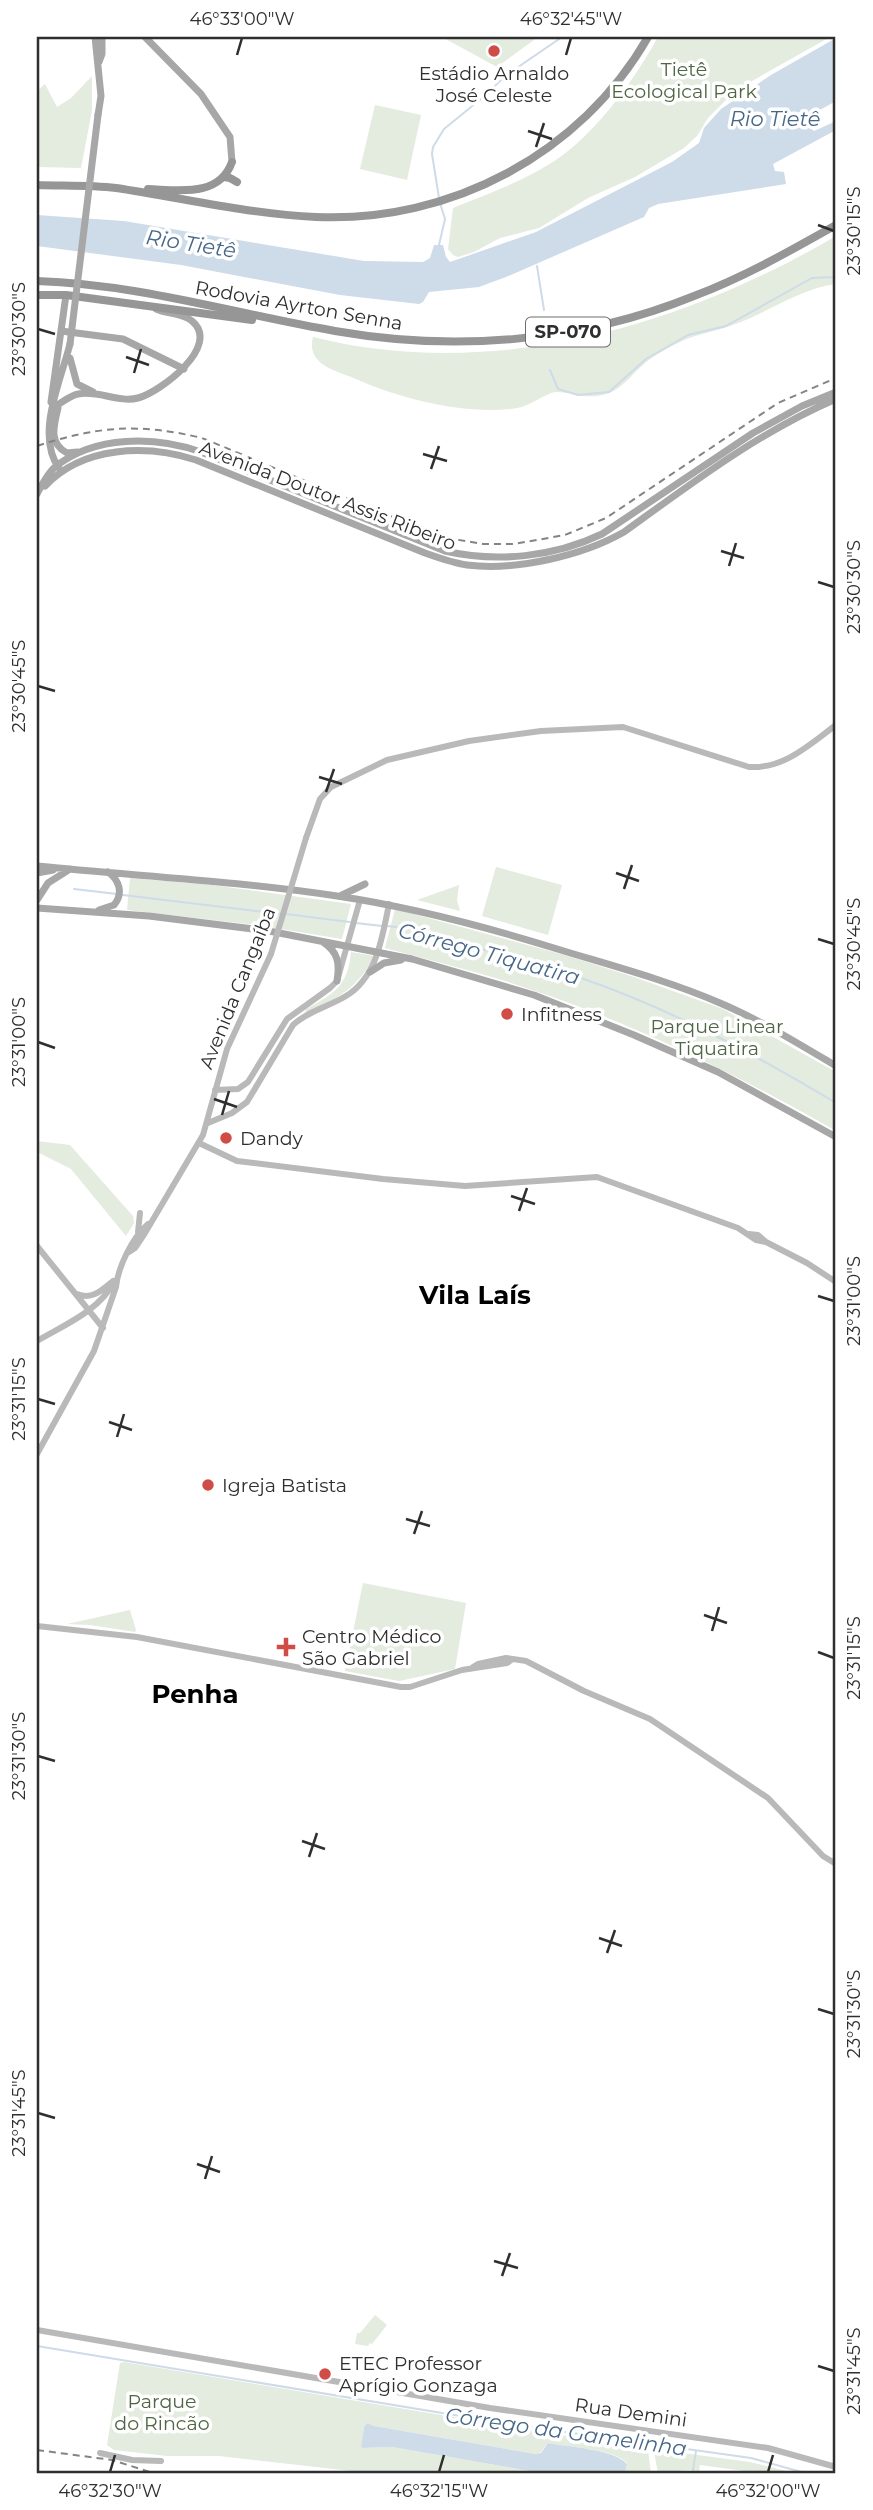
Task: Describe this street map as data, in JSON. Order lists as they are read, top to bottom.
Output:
{
  "streets": {
    "highway": ["Rodovia Ayrton Senna", "SP-070"],
    "main road": ["Avenida Doutor Assis Ribeiro", "Avenida Cangaíba", "Rua Demini"]
  },
  "districts": ["Vila Laís", "Penha"],
  "water": ["Rio Tietê", "Córrego Tiquatira", "Córrego da Gamelinha"],
  "parks": ["Tietê Ecological Park", "Parque Linear Tiquatira", "Parque do Rincão"],
  "places": {
    "other": [
      "Estádio Arnaldo José Celeste",
      "Infitness",
      "Dandy",
      "Igreja Batista",
      "ETEC Professor Aprígio Gonzaga"
    ],
    "health": ["Centro Médico São Gabriel"]
  },
  "coordinates": [
    "46°33'00\"W",
    "46°32'45\"W",
    "23°30'15\"S",
    "23°30'30\"S",
    "23°30'45\"S",
    "23°31'00\"S",
    "23°31'15\"S",
    "23°31'30\"S",
    "23°31'45\"S",
    "46°32'30\"W",
    "46°32'15\"W",
    "46°32'00\"W"
  ]
}
